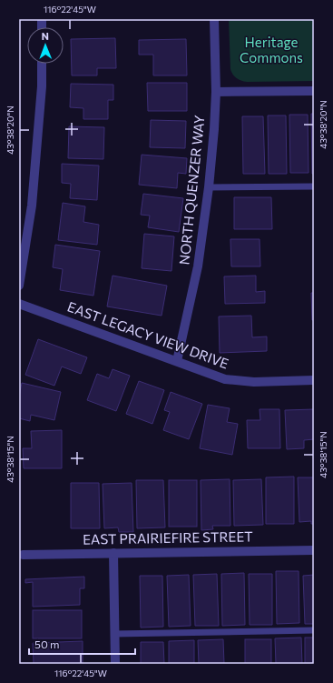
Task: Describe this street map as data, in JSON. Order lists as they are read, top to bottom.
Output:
{
  "streets": {
    "street": ["NORTH QUENZER WAY", "EAST LEGACY VIEW DRIVE", "EAST PRAIRIEFIRE STREET"]
  },
  "crossings": [
    ["NORTH QUENZER WAY", "EAST LEGACY VIEW DRIVE"]
  ],
  "parks": ["Heritage Commons"],
  "scale_bar": "50 m",
  "north": "top",
  "coordinates": ["116°22'45\"W", "43°38'20\"N", "43°38'15\"N"]
}
